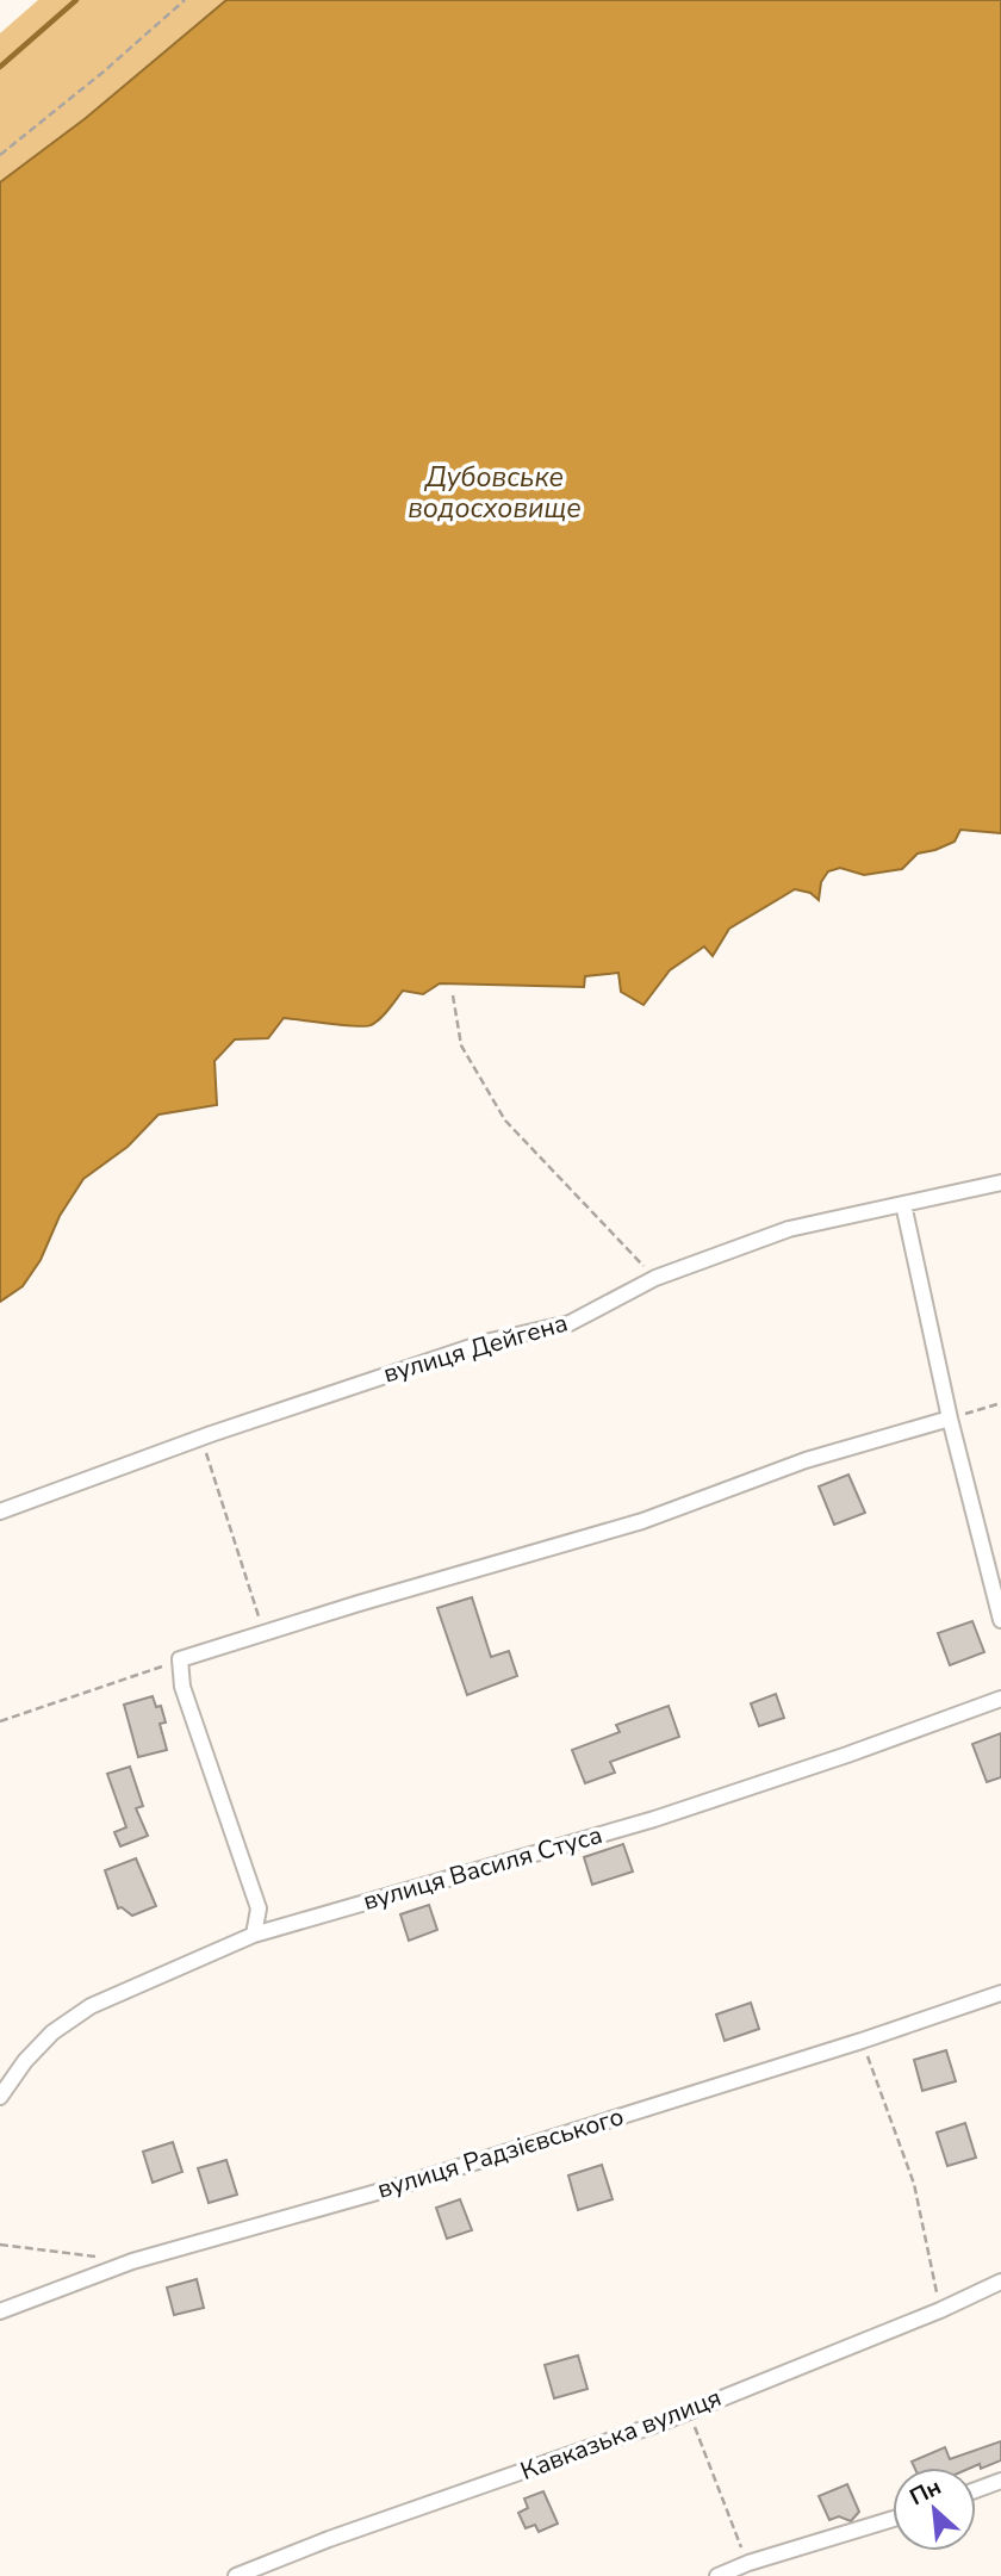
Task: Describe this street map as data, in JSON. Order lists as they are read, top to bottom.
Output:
{
  "streets": {
    "street": [
      "вулиця Дейгена",
      "вулиця Василя Стуса",
      "вулиця Радзієвського",
      "Кавказька вулиця"
    ]
  },
  "water": ["Дубовське водосховище"],
  "north": "top left"
}
